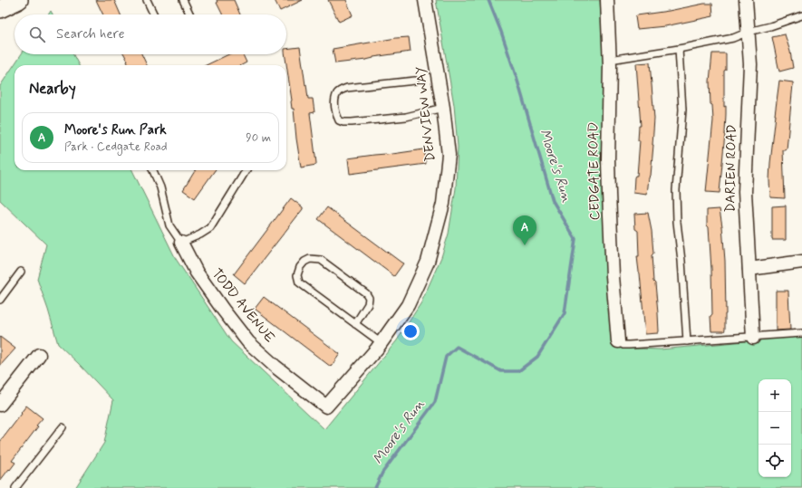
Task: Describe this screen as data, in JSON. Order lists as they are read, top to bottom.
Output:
{
  "streets": {
    "street": [
      "DENVIEW WAY",
      "DARIEN ROAD",
      "CEDGATE ROAD",
      "TODD AVENUE"
    ]
  },
  "crossings": [
    ["DENVIEW WAY", "TODD AVENUE"]
  ],
  "water": ["Moore's Run"],
  "page": {
    "search": "Search here",
    "heading": "Nearby",
    "list": [
      {
        "mark": "A",
        "name": "Moore's Run Park",
        "note": "Park · Cedgate Road",
        "value": "90 m"
      }
    ],
    "pins": "A",
    "map_buttons": ["+", "−"]
  }
}
